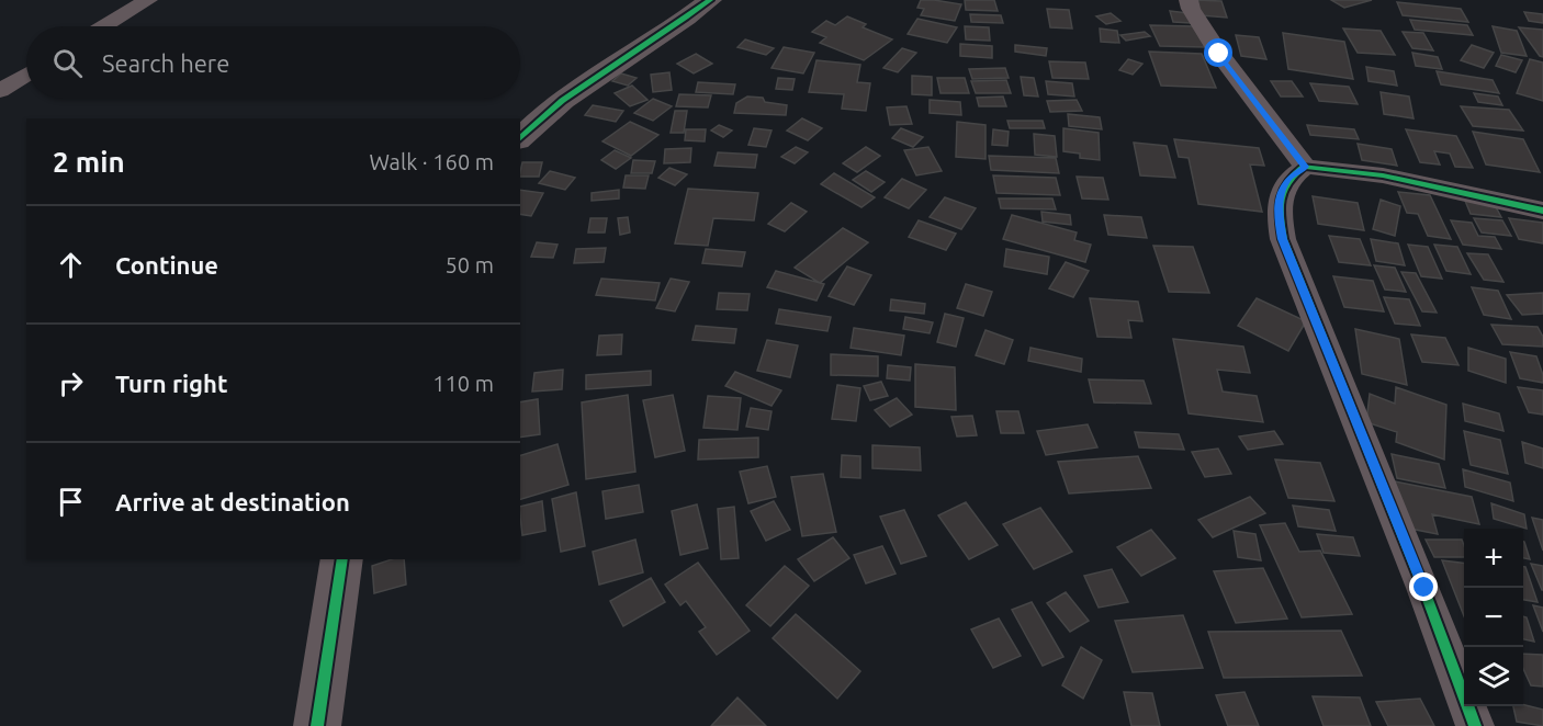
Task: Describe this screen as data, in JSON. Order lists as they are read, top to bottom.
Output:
{
  "page": {
    "search": "Search here",
    "heading": ["2 min", "Walk · 160 m"],
    "list": [
      ["Continue", "50 m"],
      ["Turn right", "110 m"],
      "Arrive at destination"
    ],
    "map_buttons": ["+", "−"]
  }
}
